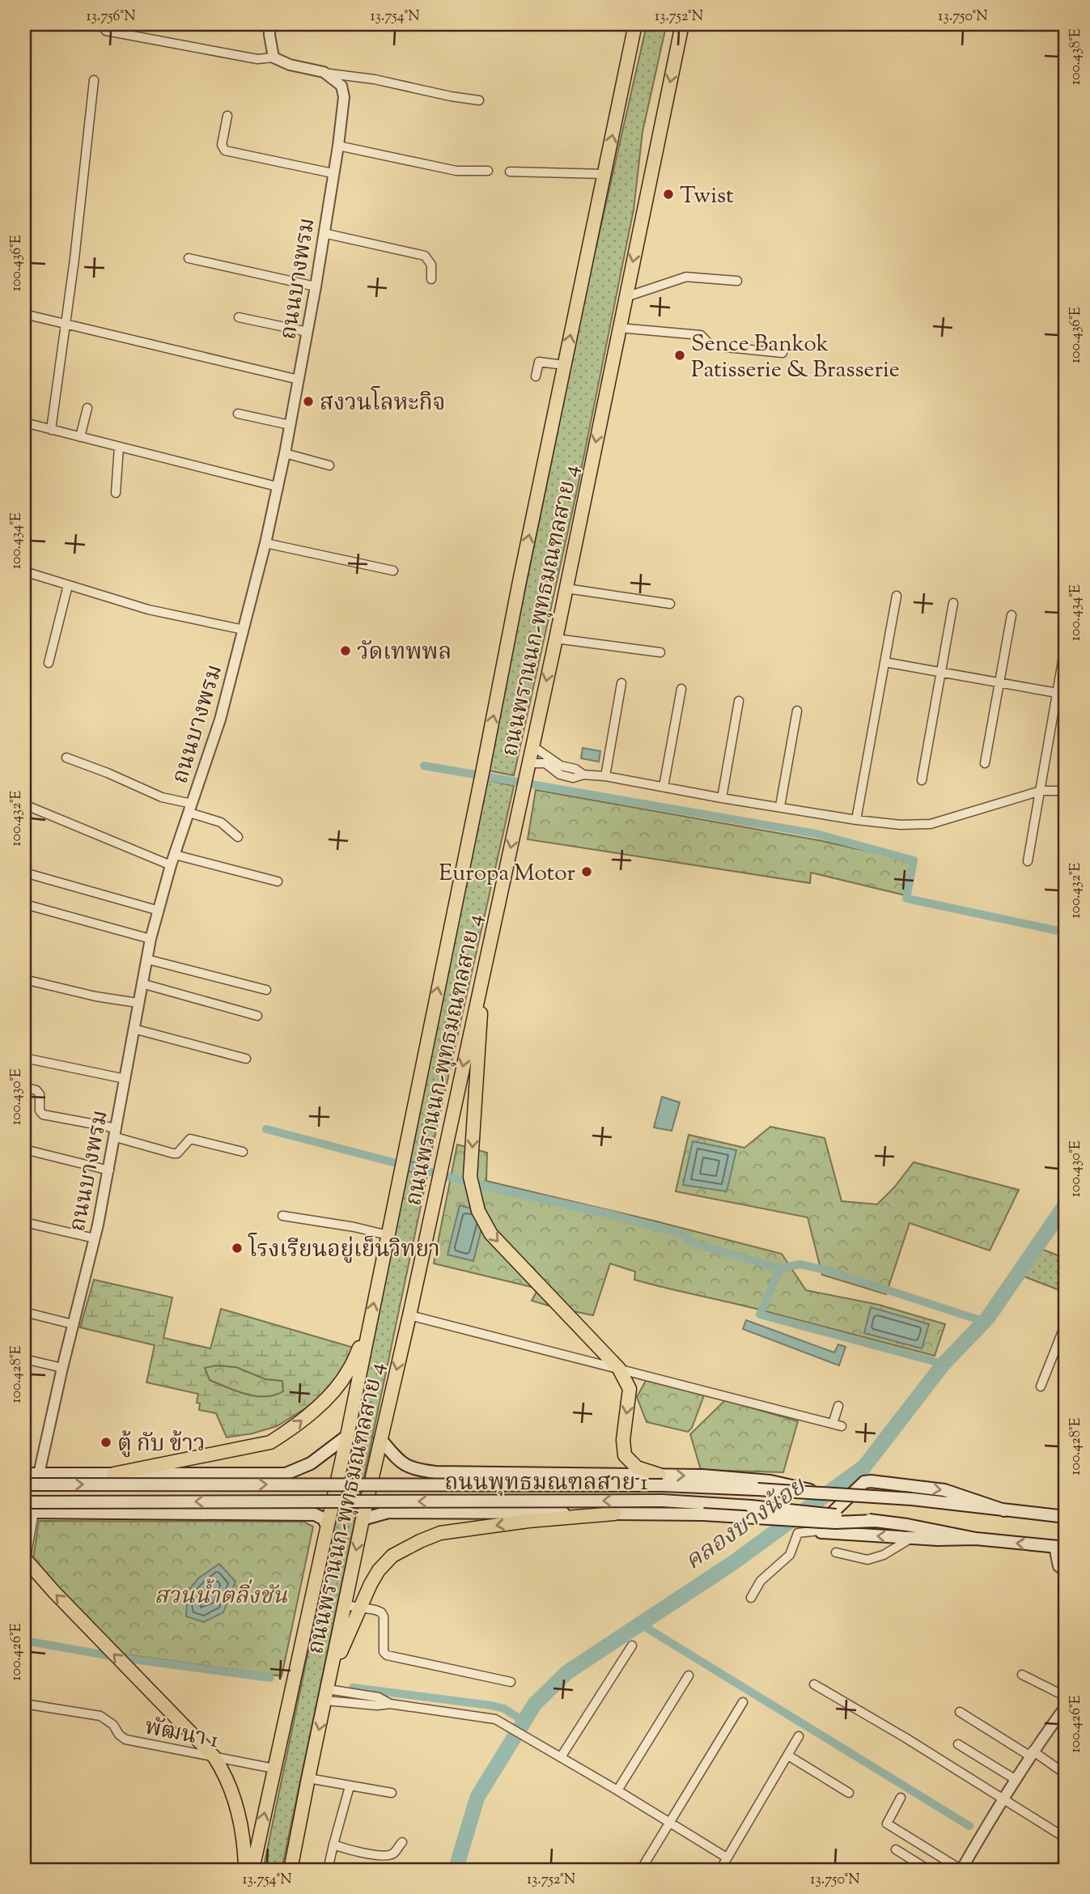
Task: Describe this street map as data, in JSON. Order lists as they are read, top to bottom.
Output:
{
  "streets": {
    "main road": ["ถนนพรานนก-พุทธมณฑลสาย 4", "ถนนพุทธมณฑลสาย 1"],
    "street": ["ถนนบางพรม", "พัฒนา 1"]
  },
  "crossings": [
    ["ถนนพรานนก-พุทธมณฑลสาย 4", "พัฒนา 1"]
  ],
  "water": ["คลองบางน้อย"],
  "parks": ["สวนน้ำตลิ่งชัน"],
  "places": [
    "Twist",
    "Sence Bankok Patisserie & Brasserie",
    "สงวนโลหะกิจ",
    "วัดเทพพล",
    "Europa Motor",
    "โรงเรียนอยู่เย็นวิทยา",
    "ตู้ กับ ข้าว"
  ],
  "coordinates": [
    "13.756°N",
    "13.754°N",
    "13.752°N",
    "13.750°N",
    "100.438°E",
    "100.436°E",
    "100.434°E",
    "100.432°E",
    "100.430°E",
    "100.428°E",
    "100.426°E"
  ]
}
